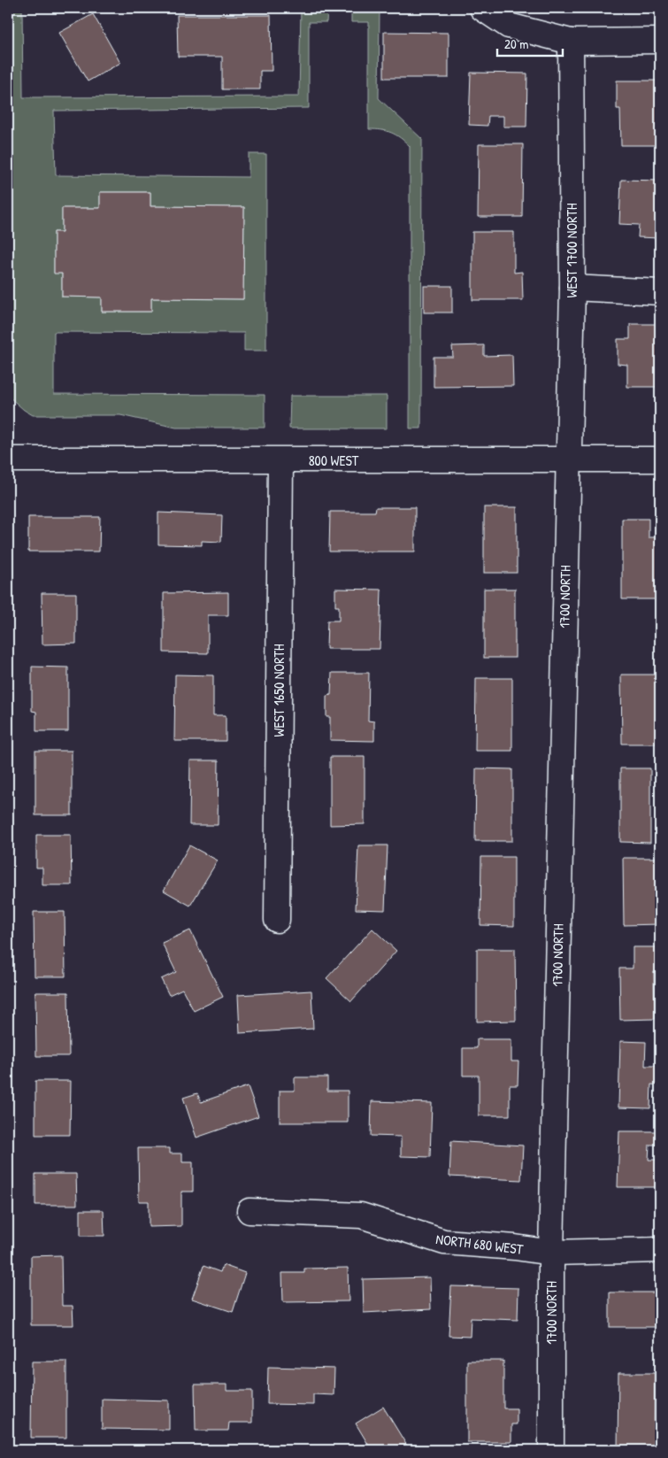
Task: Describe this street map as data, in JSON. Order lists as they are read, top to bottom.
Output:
{
  "streets": {
    "street": [
      "WEST 1700 NORTH",
      "800 WEST",
      "1700 NORTH",
      "WEST 1650 NORTH",
      "NORTH 680 WEST"
    ]
  },
  "crossings": [
    ["WEST 1700 NORTH", "800 WEST"],
    ["WEST 1700 NORTH", "1700 NORTH"],
    ["800 WEST", "1700 NORTH"],
    ["800 WEST", "WEST 1650 NORTH"],
    ["1700 NORTH", "NORTH 680 WEST"]
  ],
  "scale_bar": "20 m"
}
